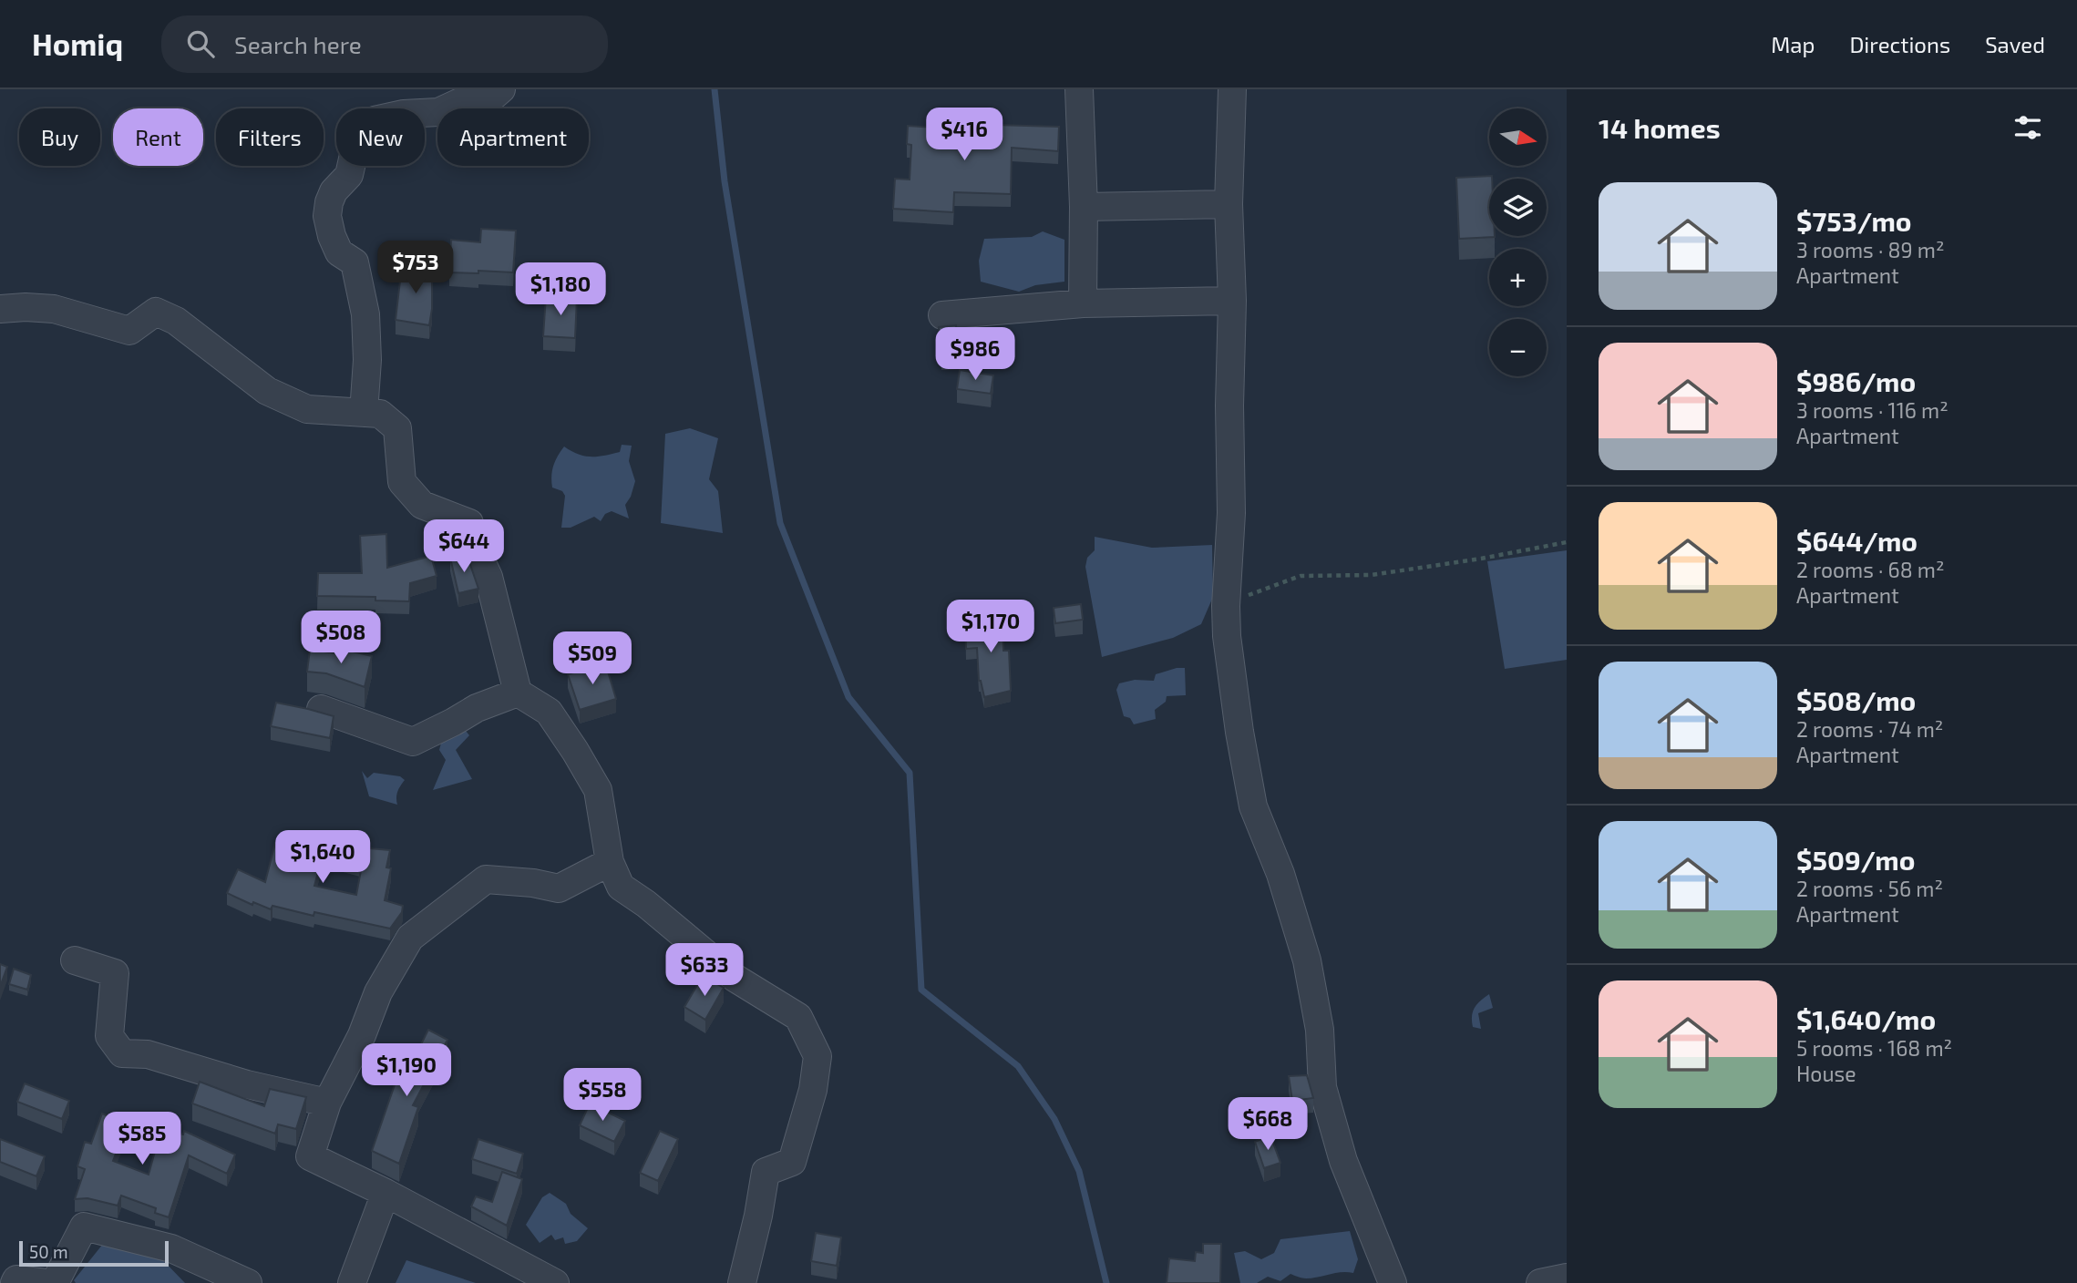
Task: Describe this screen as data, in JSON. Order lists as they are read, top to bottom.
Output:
{
  "scale_bar": "50 m",
  "north": "right",
  "page": {
    "header": "Homiq",
    "search": "Search here",
    "nav": ["Map", "Directions", "Saved"],
    "heading": "14 homes",
    "price": [
      "$416",
      "$753",
      "$1,180",
      "$986",
      "$644",
      "$1,170",
      "$508",
      "$509",
      "$1,640",
      "$633",
      "$1,190",
      "$558",
      "$668",
      "$585"
    ],
    "map_buttons": ["+", "−"],
    "chip": [
      "Buy",
      "Rent",
      "Filters",
      "New",
      "Apartment"
    ],
    "list": [
      {
        "name": "$753/mo",
        "note": "3 rooms · 89 m² · Apartment"
      },
      {
        "name": "$986/mo",
        "note": "3 rooms · 116 m² · Apartment"
      },
      {
        "name": "$644/mo",
        "note": "2 rooms · 68 m² · Apartment"
      },
      {
        "name": "$508/mo",
        "note": "2 rooms · 74 m² · Apartment"
      },
      {
        "name": "$509/mo",
        "note": "2 rooms · 56 m² · Apartment"
      },
      {
        "name": "$1,640/mo",
        "note": "5 rooms · 168 m² · House"
      }
    ],
    "scale": "50 m"
  }
}
